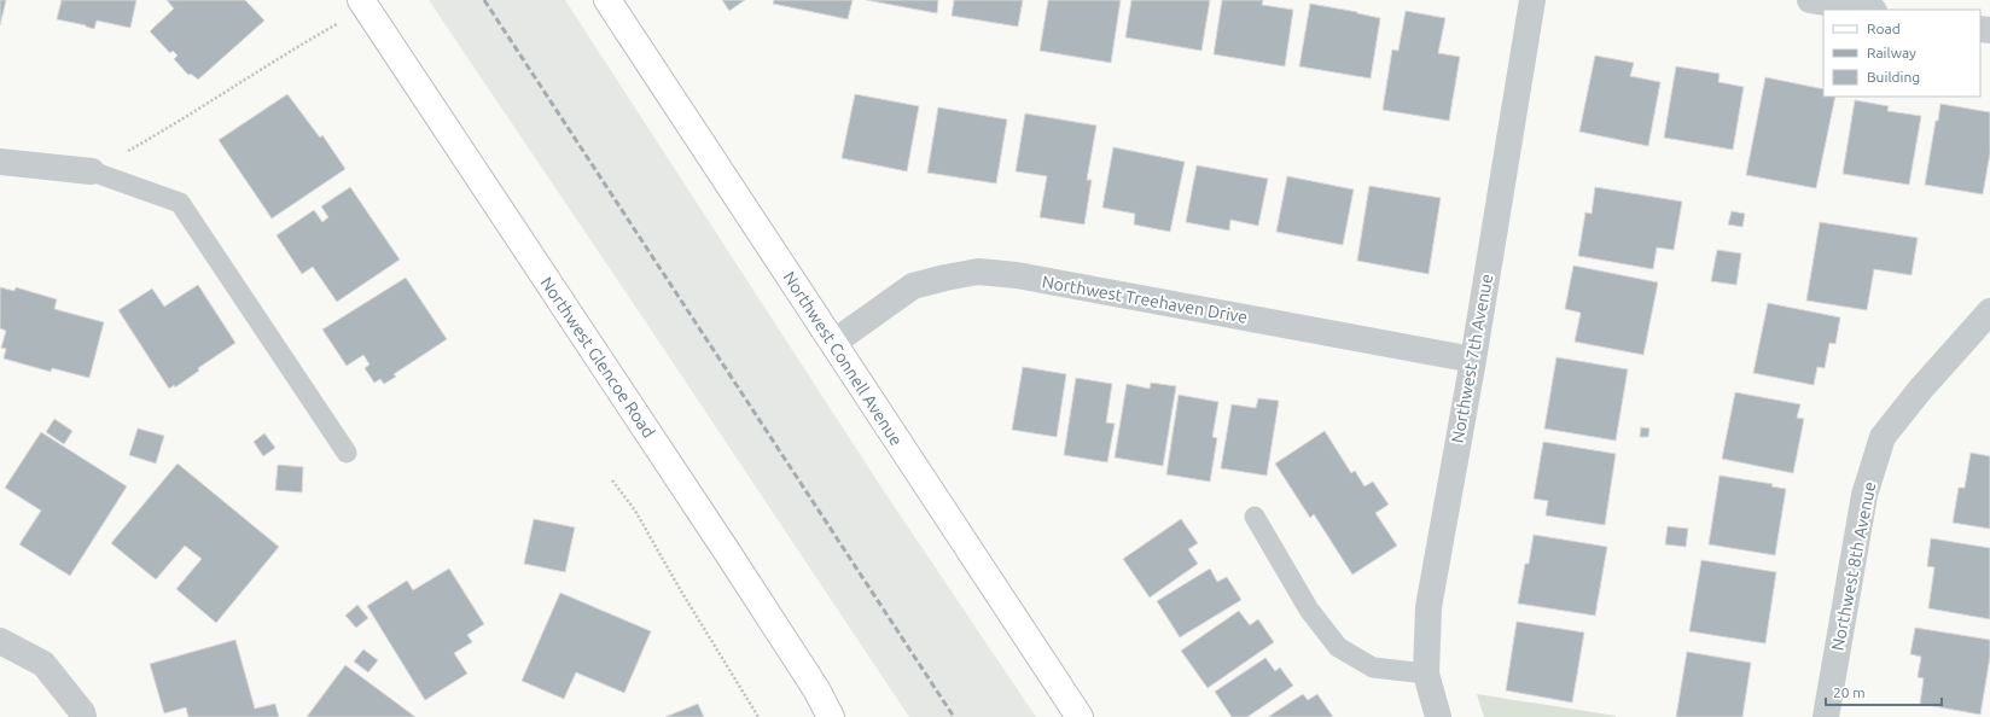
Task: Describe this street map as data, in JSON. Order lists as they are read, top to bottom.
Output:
{
  "streets": {
    "street": [
      "Northwest Treehaven Drive",
      "Northwest Glencoe Road",
      "Northwest Connell Avenue",
      "Northwest 7th Avenue",
      "Northwest 8th Avenue"
    ]
  },
  "crossings": [
    ["Northwest Treehaven Drive", "Northwest Connell Avenue"],
    ["Northwest Treehaven Drive", "Northwest 7th Avenue"]
  ],
  "legend": ["Road", "Railway", "Building"],
  "scale_bar": "20 m"
}
